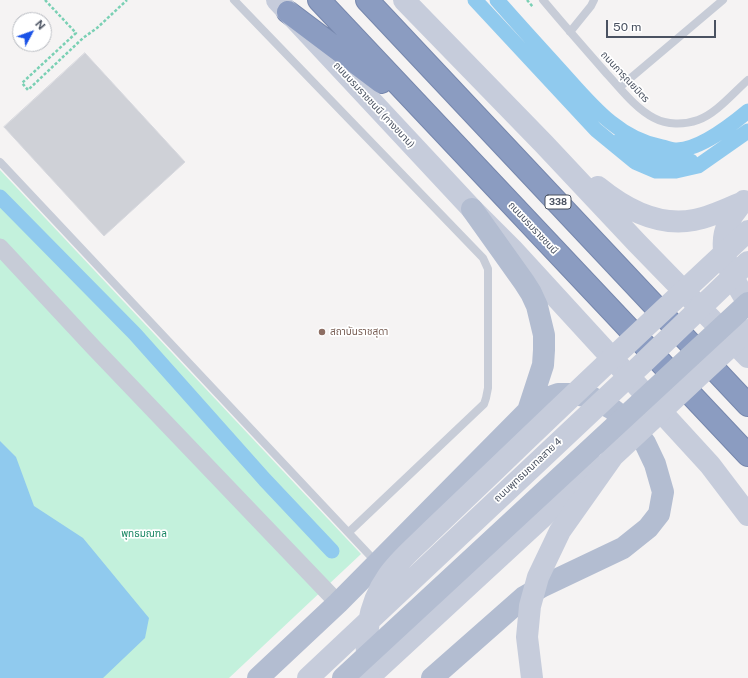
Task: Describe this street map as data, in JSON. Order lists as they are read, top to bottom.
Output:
{
  "streets": {
    "highway": ["338", "ถนนบรมราชชนนี"],
    "main road": ["ถนนบรมราชชนนี (ทางขนาน)", "ถนนพุทธมณฑลสาย 4"],
    "lane": ["ถนนการุณยมิตร"]
  },
  "parks": ["พุทธมณฑล"],
  "places": ["สถาบันราชสุดา"],
  "scale_bar": "50 m",
  "north": "top right"
}
